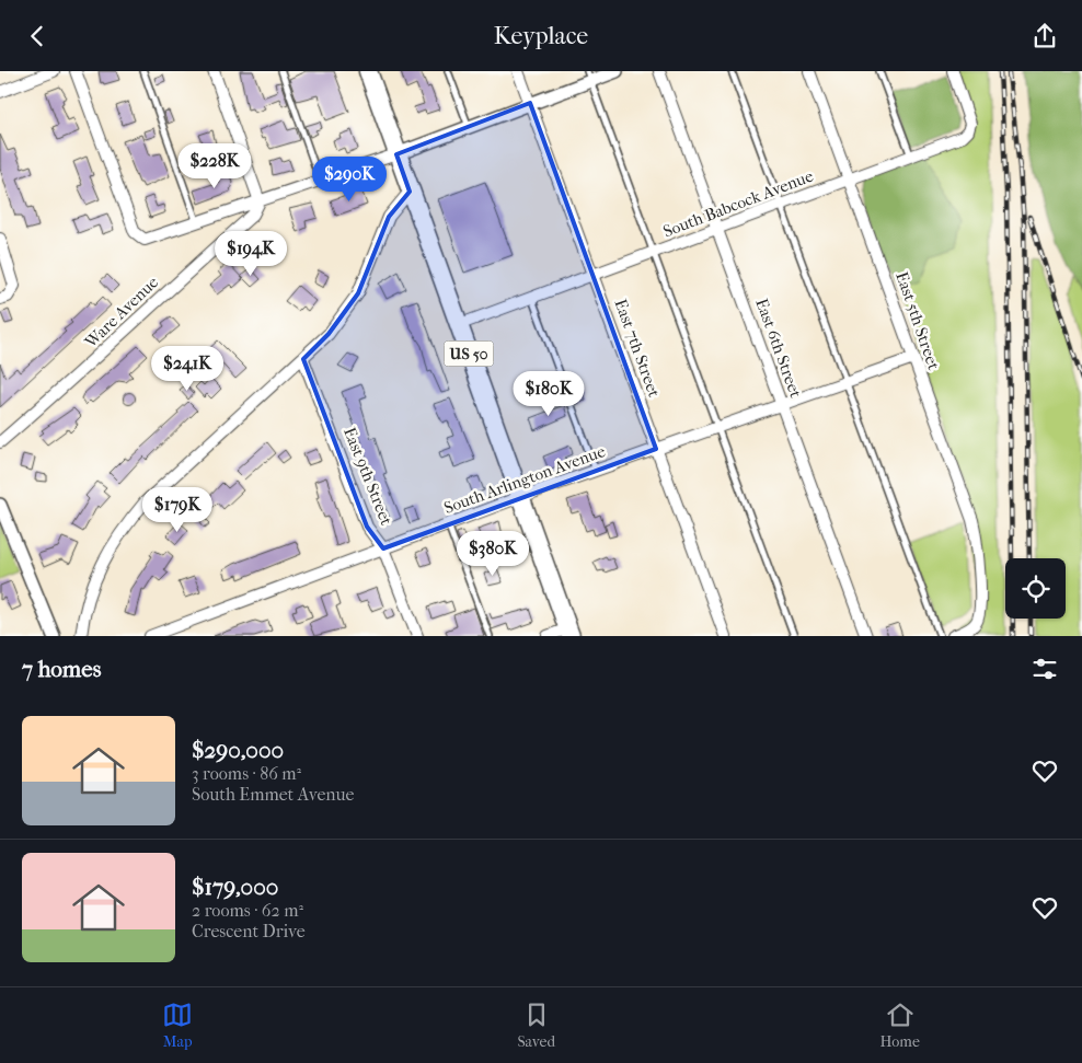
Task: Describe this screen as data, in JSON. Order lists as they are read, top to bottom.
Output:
{
  "streets": {
    "highway": ["US 50"],
    "street": [
      "South Babcock Avenue",
      "Ware Avenue",
      "East 5th Street",
      "East 7th Street",
      "East 6th Street",
      "East 9th Street",
      "South Arlington Avenue"
    ]
  },
  "crossings": [
    ["South Babcock Avenue", "East 5th Street"],
    ["South Babcock Avenue", "East 7th Street"],
    ["South Babcock Avenue", "East 6th Street"],
    ["South Babcock Avenue", "US 50"],
    ["East 5th Street", "South Arlington Avenue"],
    ["East 7th Street", "South Arlington Avenue"],
    ["East 6th Street", "South Arlington Avenue"],
    ["US 50", "South Arlington Avenue"],
    ["East 9th Street", "South Arlington Avenue"]
  ],
  "page": {
    "header": "Keyplace",
    "price": [
      "$228K",
      "$290K",
      "$194K",
      "$241K",
      "$180K",
      "$179K",
      "$380K"
    ],
    "heading": "7 homes",
    "list": [
      {
        "name": "$290,000",
        "note": "3 rooms · 86 m² · South Emmet Avenue"
      },
      {
        "name": "$179,000",
        "note": "2 rooms · 62 m² · Crescent Drive"
      }
    ],
    "tabs": ["Map", "Saved", "Home"]
  }
}
